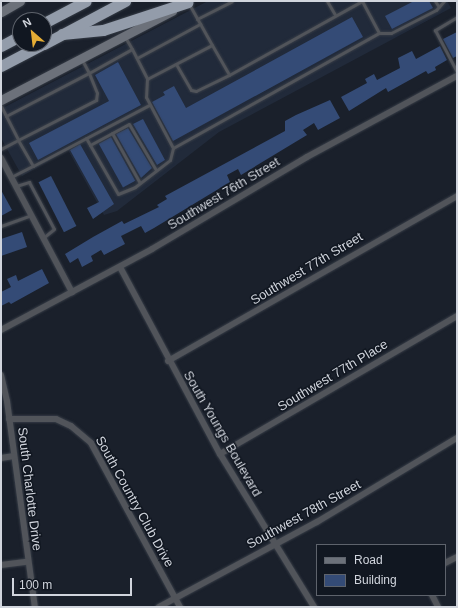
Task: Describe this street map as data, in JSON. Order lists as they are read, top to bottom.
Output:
{
  "streets": {
    "street": [
      "Southwest 76th Street",
      "Southwest 77th Street",
      "Southwest 77th Place",
      "South Youngs Boulevard",
      "South Charlotte Drive",
      "South Country Club Drive",
      "Southwest 78th Street"
    ]
  },
  "crossings": [
    ["Southwest 76th Street", "South Youngs Boulevard"],
    ["Southwest 77th Street", "South Youngs Boulevard"],
    ["Southwest 77th Place", "South Youngs Boulevard"],
    ["South Youngs Boulevard", "Southwest 78th Street"],
    ["South Charlotte Drive", "South Country Club Drive"],
    ["South Country Club Drive", "Southwest 78th Street"]
  ],
  "legend": ["Road", "Building"],
  "scale_bar": "100 m",
  "north": "top left"
}
